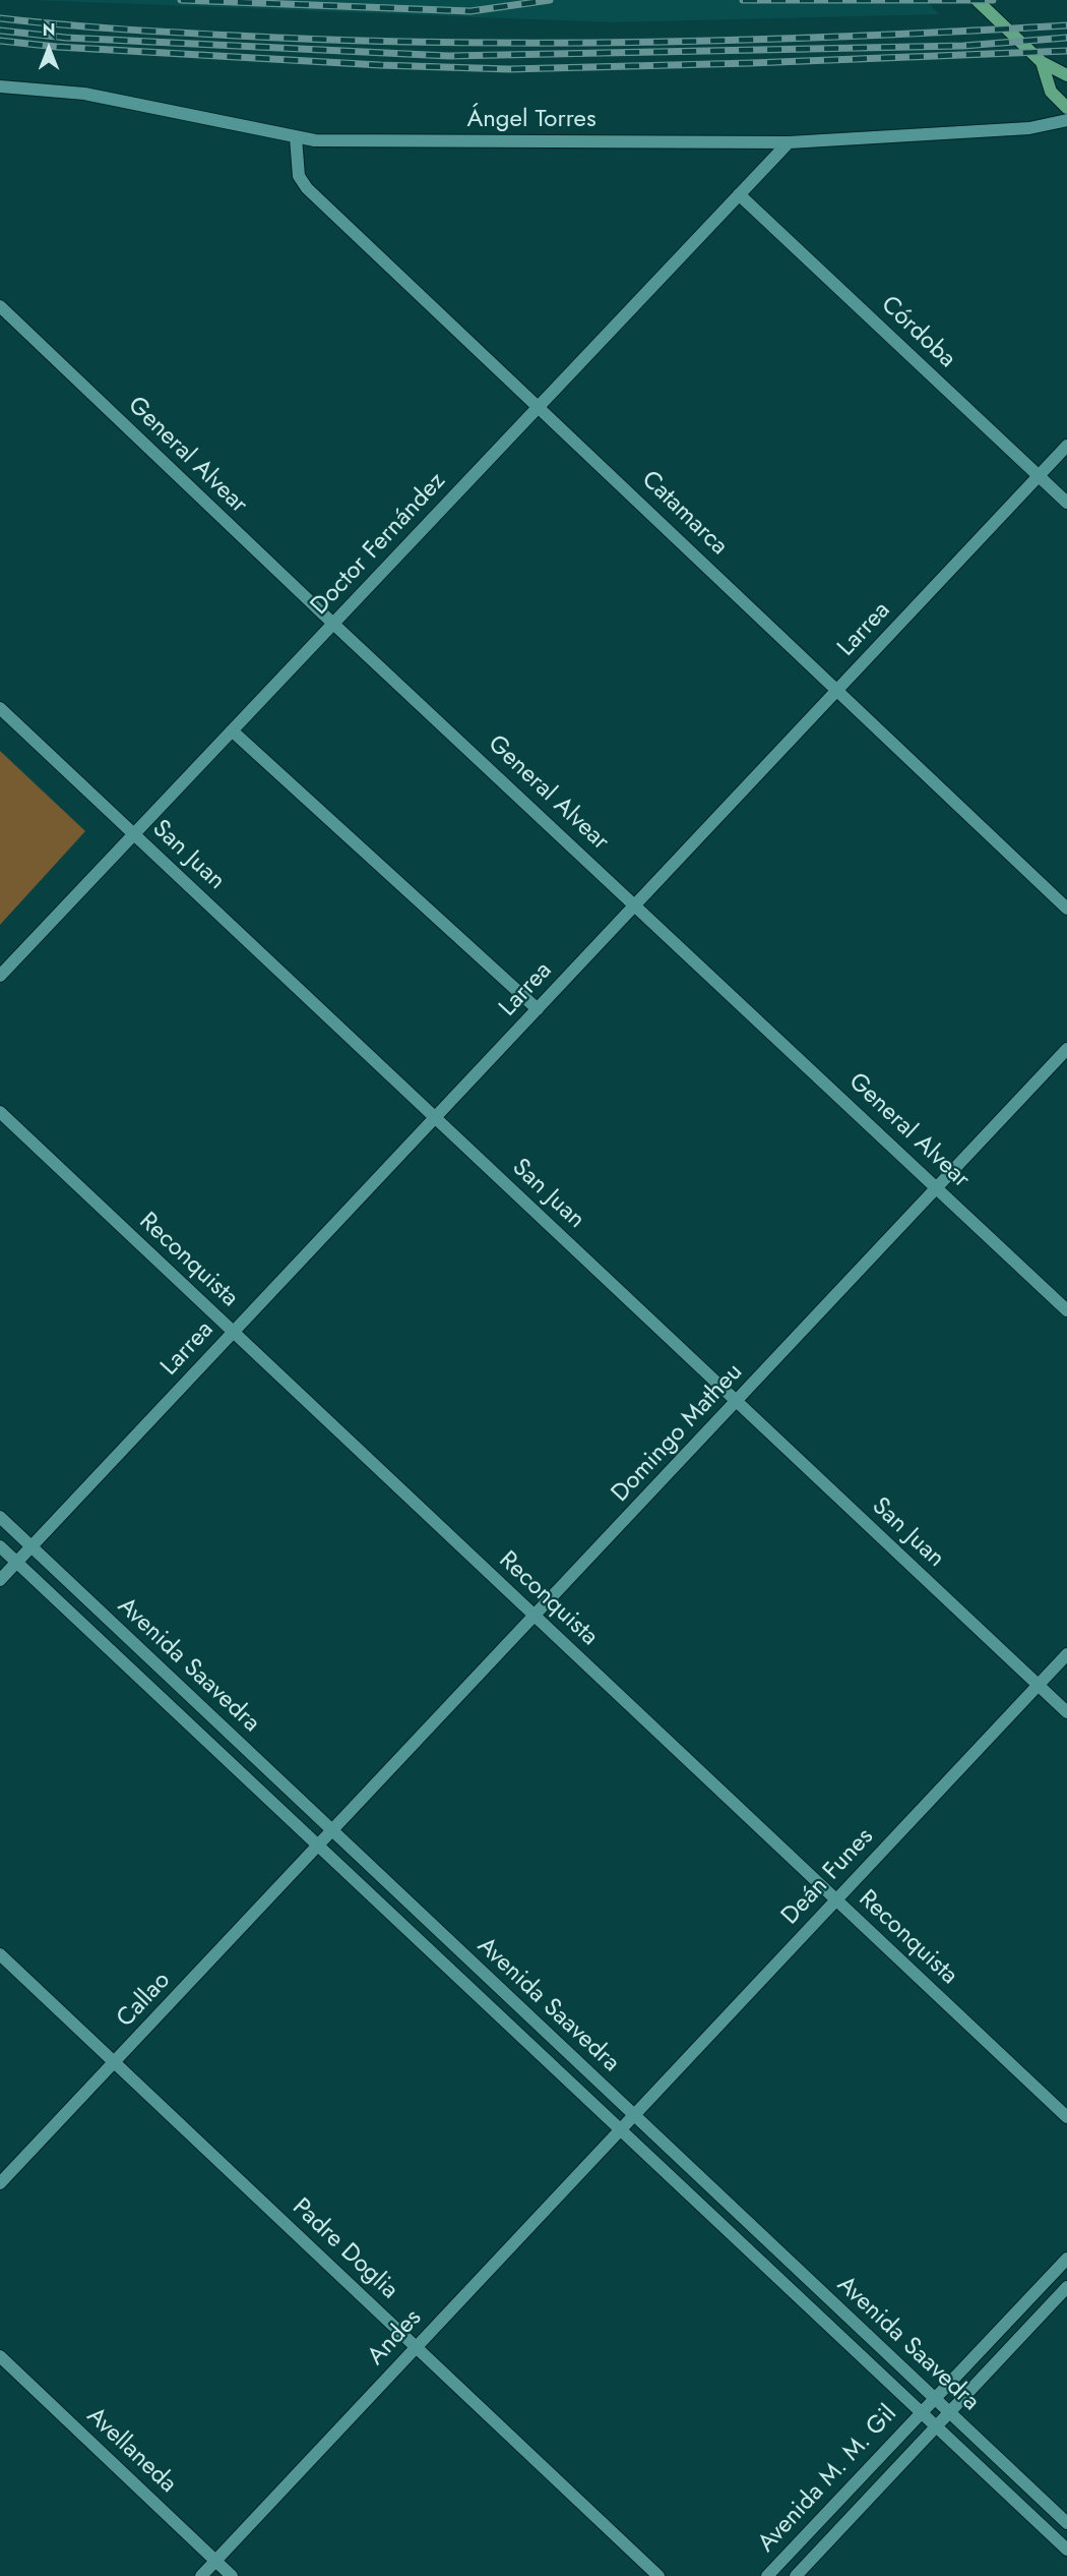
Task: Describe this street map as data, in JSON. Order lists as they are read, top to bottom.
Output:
{
  "streets": {
    "street": [
      "Ángel Torres",
      "Córdoba",
      "General Alvear",
      "Catamarca",
      "Doctor Fernández",
      "Larrea",
      "San Juan",
      "Reconquista",
      "Domingo Matheu",
      "Avenida Saavedra",
      "Deán Funes",
      "Callao",
      "Padre Doglia",
      "Andes",
      "Avellaneda",
      "Avenida M. M. Gil"
    ]
  },
  "crossings": [
    ["Ángel Torres", "Catamarca"],
    ["Ángel Torres", "Doctor Fernández"],
    ["Córdoba", "Doctor Fernández"],
    ["Córdoba", "Larrea"],
    ["General Alvear", "Doctor Fernández"],
    ["General Alvear", "Larrea"],
    ["General Alvear", "Domingo Matheu"],
    ["Catamarca", "Doctor Fernández"],
    ["Catamarca", "Larrea"],
    ["Doctor Fernández", "San Juan"],
    ["Larrea", "San Juan"],
    ["Larrea", "Reconquista"],
    ["Larrea", "Avenida Saavedra"],
    ["San Juan", "Domingo Matheu"],
    ["San Juan", "Deán Funes"],
    ["Reconquista", "Domingo Matheu"],
    ["Reconquista", "Deán Funes"],
    ["Domingo Matheu", "Avenida Saavedra"],
    ["Domingo Matheu", "Callao"],
    ["Avenida Saavedra", "Deán Funes"],
    ["Avenida Saavedra", "Callao"],
    ["Avenida Saavedra", "Andes"],
    ["Avenida Saavedra", "Avenida M. M. Gil"],
    ["Deán Funes", "Andes"],
    ["Callao", "Padre Doglia"],
    ["Padre Doglia", "Andes"],
    ["Andes", "Avellaneda"]
  ],
  "north": "top"
}
